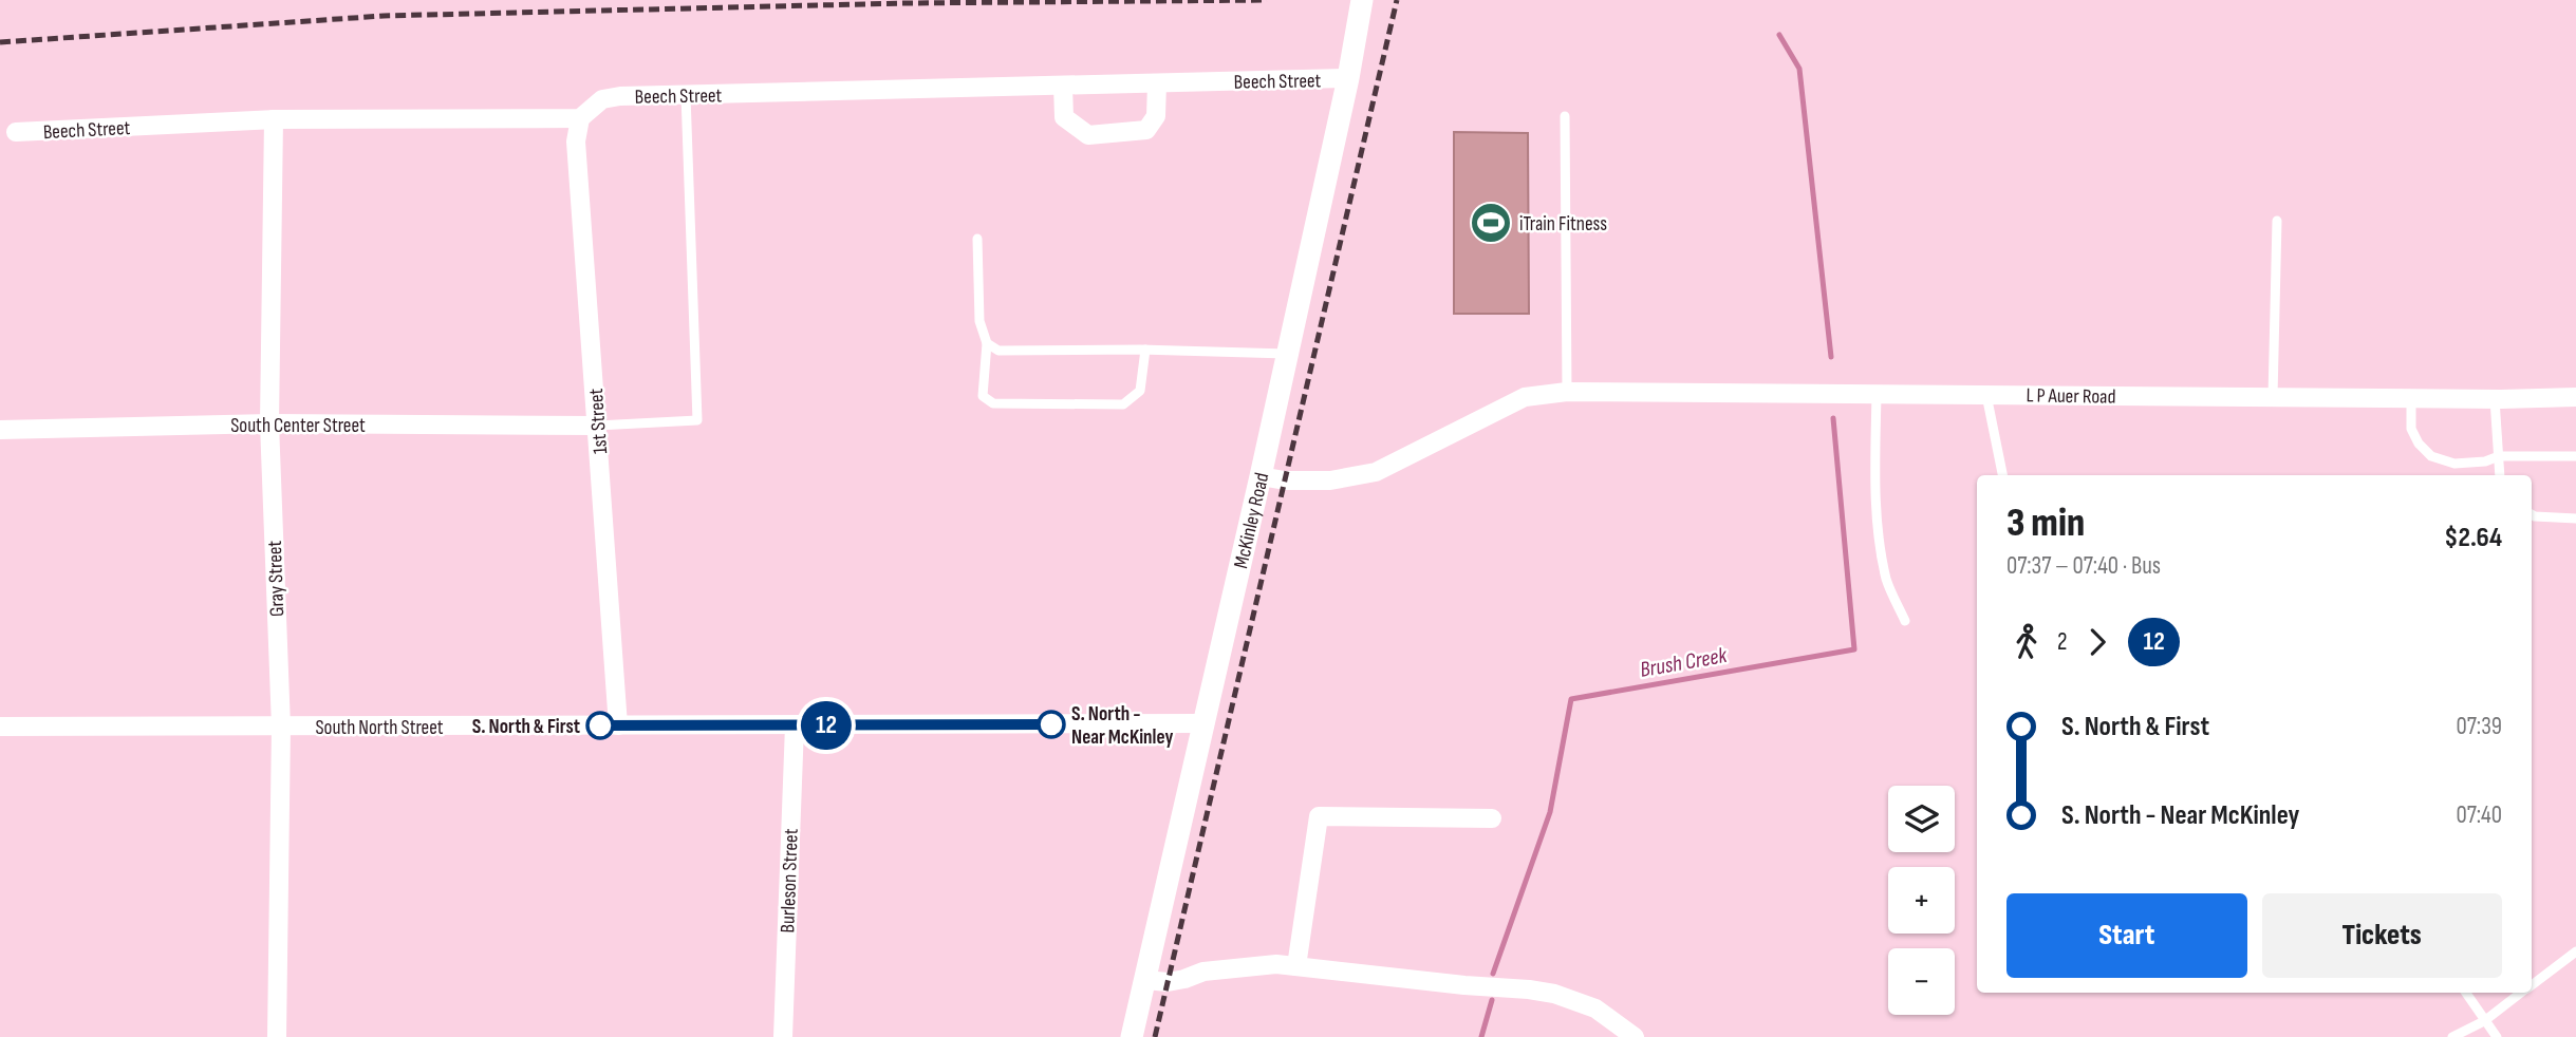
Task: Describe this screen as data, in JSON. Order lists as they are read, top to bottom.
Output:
{
  "streets": {
    "street": [
      "Beech Street",
      "L P Auer Road",
      "1st Street",
      "South Center Street",
      "McKinley Road",
      "Gray Street",
      "South North Street",
      "Burleson Street"
    ]
  },
  "crossings": [
    ["Beech Street", "1st Street"],
    ["Beech Street", "McKinley Road"],
    ["Beech Street", "Gray Street"],
    ["L P Auer Road", "McKinley Road"],
    ["1st Street", "South Center Street"],
    ["1st Street", "South North Street"],
    ["South Center Street", "Gray Street"],
    ["McKinley Road", "South North Street"],
    ["Gray Street", "South North Street"],
    ["South North Street", "Burleson Street"]
  ],
  "water": ["Brush Creek"],
  "places": {
    "sports": ["iTrain Fitness"],
    "other": ["S. North - Near McKinley", "S. North & First"]
  },
  "lines": ["bus line 12"],
  "page": {
    "on_map": "12",
    "heading": ["3 min", "07:37 – 07:40 · Bus", "$2.64"],
    "legs": ["2", "12"],
    "list": [
      {
        "name": "S. North & First",
        "value": "07:39"
      },
      {
        "name": "S. North - Near McKinley",
        "value": "07:40"
      }
    ],
    "map_buttons": ["+", "−"],
    "buttons": ["Start", "Tickets"]
  }
}
